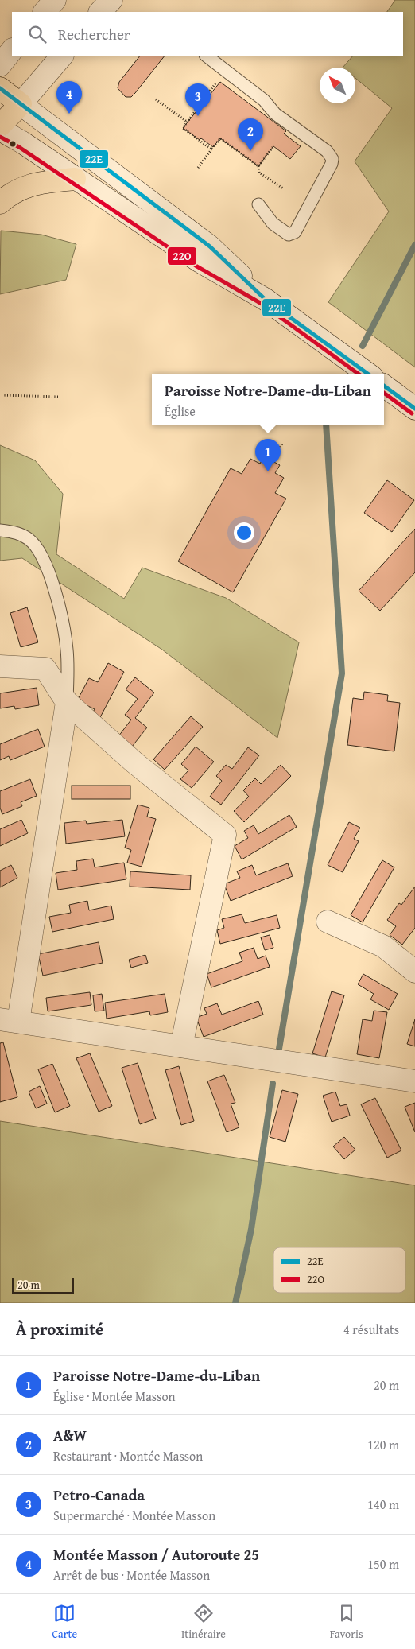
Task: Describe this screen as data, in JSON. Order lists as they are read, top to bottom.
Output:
{
  "lines": ["transit line 22E", "transit line 22O"],
  "legend": ["22E", "22O"],
  "scale_bar": "20 m",
  "north": "top left",
  "page": {
    "search": "Rechercher",
    "pins": [
      "4",
      "3",
      "2",
      "1"
    ],
    "popup": ["Paroisse Notre-Dame-du-Liban", "Église"],
    "scale": "20 m",
    "heading": ["À proximité", "4 résultats"],
    "list": [
      {
        "mark": "1",
        "name": "Paroisse Notre-Dame-du-Liban",
        "note": "Église · Montée Masson",
        "value": "20 m"
      },
      {
        "mark": "2",
        "name": "A&W",
        "note": "Restaurant · Montée Masson",
        "value": "120 m"
      },
      {
        "mark": "3",
        "name": "Petro-Canada",
        "note": "Supermarché · Montée Masson",
        "value": "140 m"
      },
      {
        "mark": "4",
        "name": "Montée Masson / Autoroute 25",
        "note": "Arrêt de bus · Montée Masson",
        "value": "150 m"
      }
    ],
    "nav": ["Carte", "Itinéraire", "Favoris"]
  }
}
